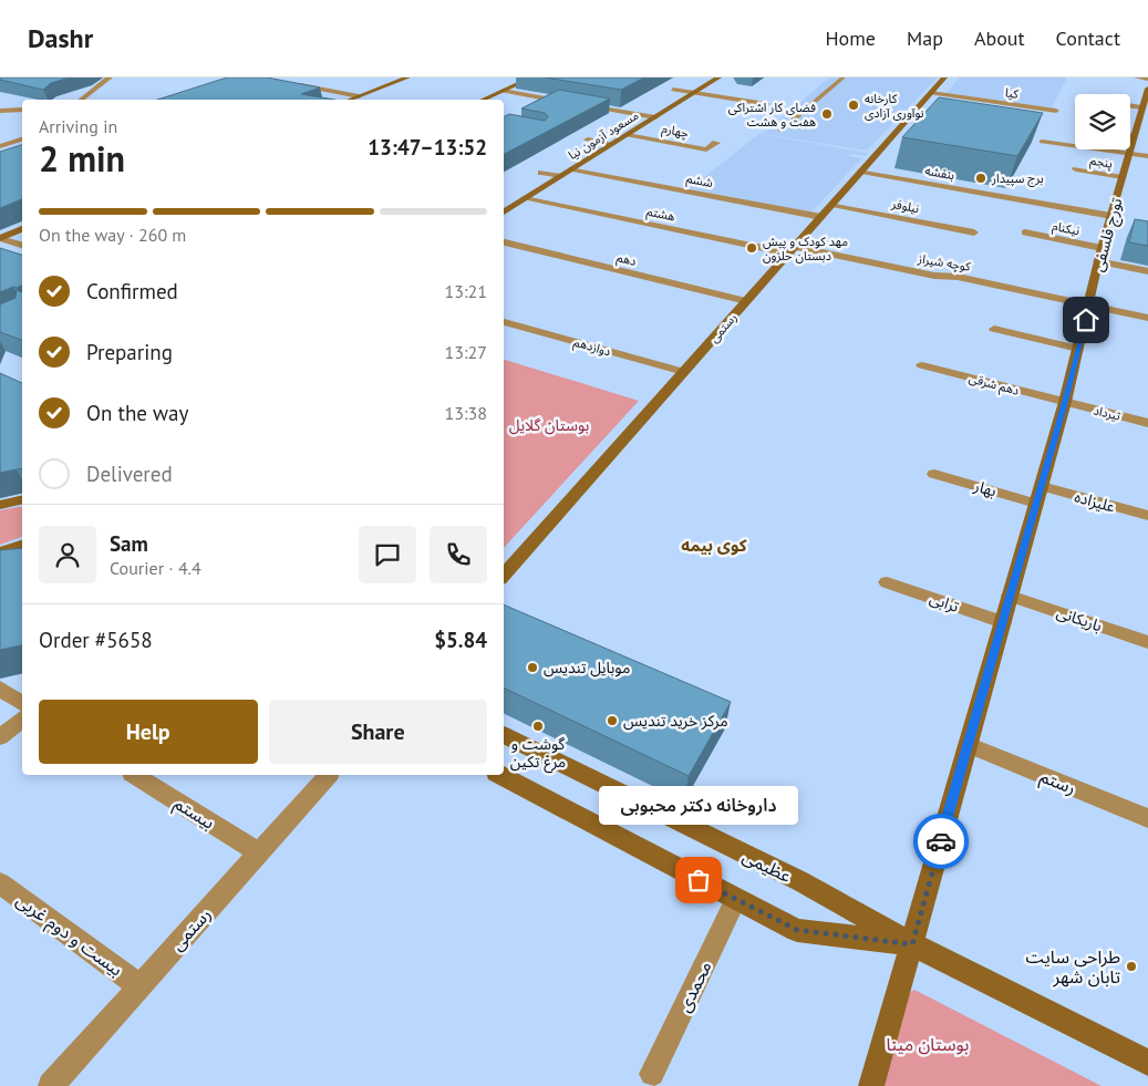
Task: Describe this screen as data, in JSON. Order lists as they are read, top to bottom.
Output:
{
  "streets": {
    "street": [
      "کیا",
      "چهارم",
      "مسعود آزمون نیا",
      "پنجم",
      "بنفشه",
      "ششم",
      "نیلوفر",
      "هشتم",
      "نیکنام",
      "تورج فلسفی",
      "دهم",
      "کوچه شیراز",
      "رستمی",
      "دوازدهم",
      "دهم شرقی",
      "تیرداد",
      "بهار",
      "علیزاده",
      "ترابی",
      "باریکانی",
      "رستم",
      "بیستم",
      "عظیمی",
      "بیست و دوم غربی",
      "محمدی"
    ]
  },
  "crossings": [
    ["کیا", "رستمی"],
    ["چهارم", "مسعود آزمون نیا"],
    ["مسعود آزمون نیا", "ششم"],
    ["مسعود آزمون نیا", "هشتم"],
    ["پنجم", "تورج فلسفی"],
    ["بنفشه", "تورج فلسفی"],
    ["بنفشه", "رستمی"],
    ["ششم", "رستمی"],
    ["نیلوفر", "رستمی"],
    ["هشتم", "کوچه شیراز"],
    ["هشتم", "رستمی"],
    ["نیکنام", "تورج فلسفی"],
    ["تورج فلسفی", "کوچه شیراز"],
    ["تورج فلسفی", "دهم شرقی"],
    ["تورج فلسفی", "تیرداد"],
    ["تورج فلسفی", "بهار"],
    ["تورج فلسفی", "علیزاده"],
    ["تورج فلسفی", "ترابی"],
    ["تورج فلسفی", "باریکانی"],
    ["تورج فلسفی", "رستم"],
    ["تورج فلسفی", "عظیمی"],
    ["دهم", "رستمی"],
    ["کوچه شیراز", "رستمی"],
    ["رستمی", "دوازدهم"],
    ["رستمی", "بیستم"],
    ["رستمی", "بیست و دوم غربی"],
    ["دهم شرقی", "تیرداد"],
    ["عظیمی", "محمدی"]
  ],
  "districts": ["کوی بیمه"],
  "parks": ["بوستان گلایل", "بوستان مینا"],
  "places": [
    "کارخانه نوآوری آزادی",
    "فضای کار اشتراکی هفت و هشت",
    "برج سپیدار",
    "مهد کودک و پیش دبستان حلزون",
    "موبایل تندیس",
    "مرکز خرید تندیس",
    "گوشت و مرغ تکین",
    "داروخانه دکتر محبوبی",
    "طراحی سایت تابان شهر"
  ],
  "page": {
    "header": "Dashr",
    "nav": [
      "Home",
      "Map",
      "About",
      "Contact"
    ],
    "heading": ["2 min", "Arriving in", "13:47–13:52"],
    "panel": [
      "Sam",
      "Courier · 4.4",
      "Order #5658",
      "$5.84"
    ],
    "bar": "On the way · 260 m",
    "list": [
      ["Confirmed", "13:21"],
      ["Preparing", "13:27"],
      ["On the way", "13:38"],
      "Delivered"
    ],
    "buttons": ["Help", "Share"],
    "bubble": "داروخانه دکتر محبوبی"
  }
}
